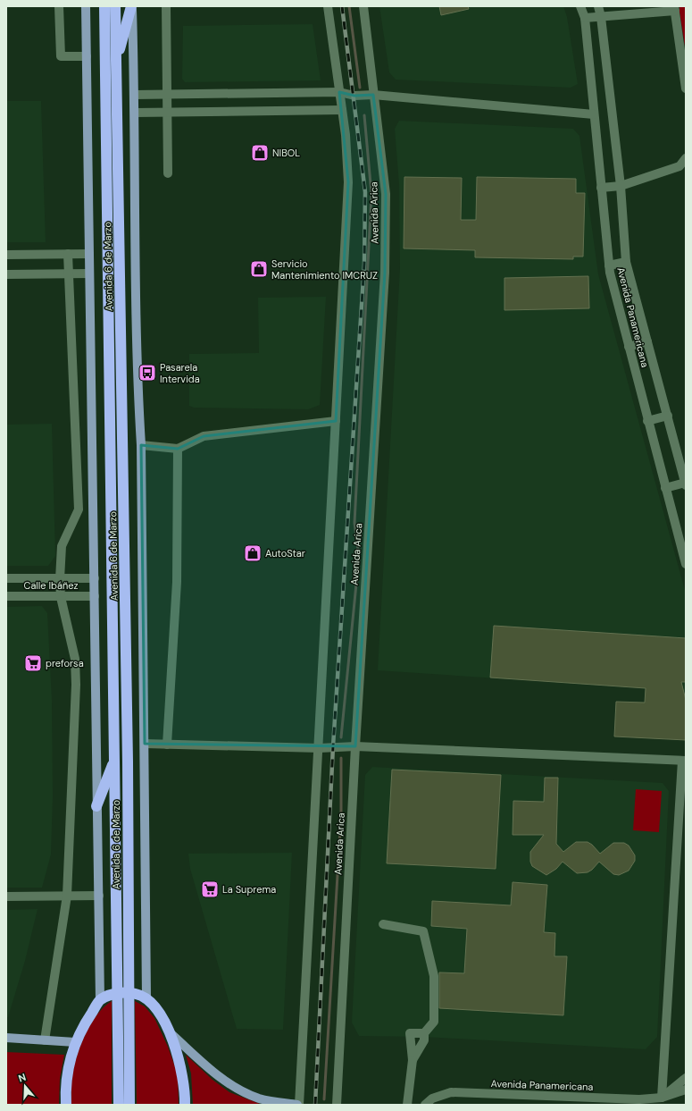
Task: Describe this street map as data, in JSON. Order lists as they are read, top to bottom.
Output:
{
  "streets": {
    "highway": ["Avenida 6 de Marzo"],
    "street": ["Avenida Arica", "Avenida Panamericana", "Calle Ibáñez"]
  },
  "crossings": [
    ["Avenida 6 de Marzo", "Calle Ibáñez"]
  ],
  "places": {
    "shop": ["NIBOL", "Servicio Mantenimiento IMCRUZ", "AutoStar"],
    "bus stop": ["Pasarela Intervida"],
    "supermarket": ["preforsa", "La Suprema"]
  },
  "north": "top"
}
